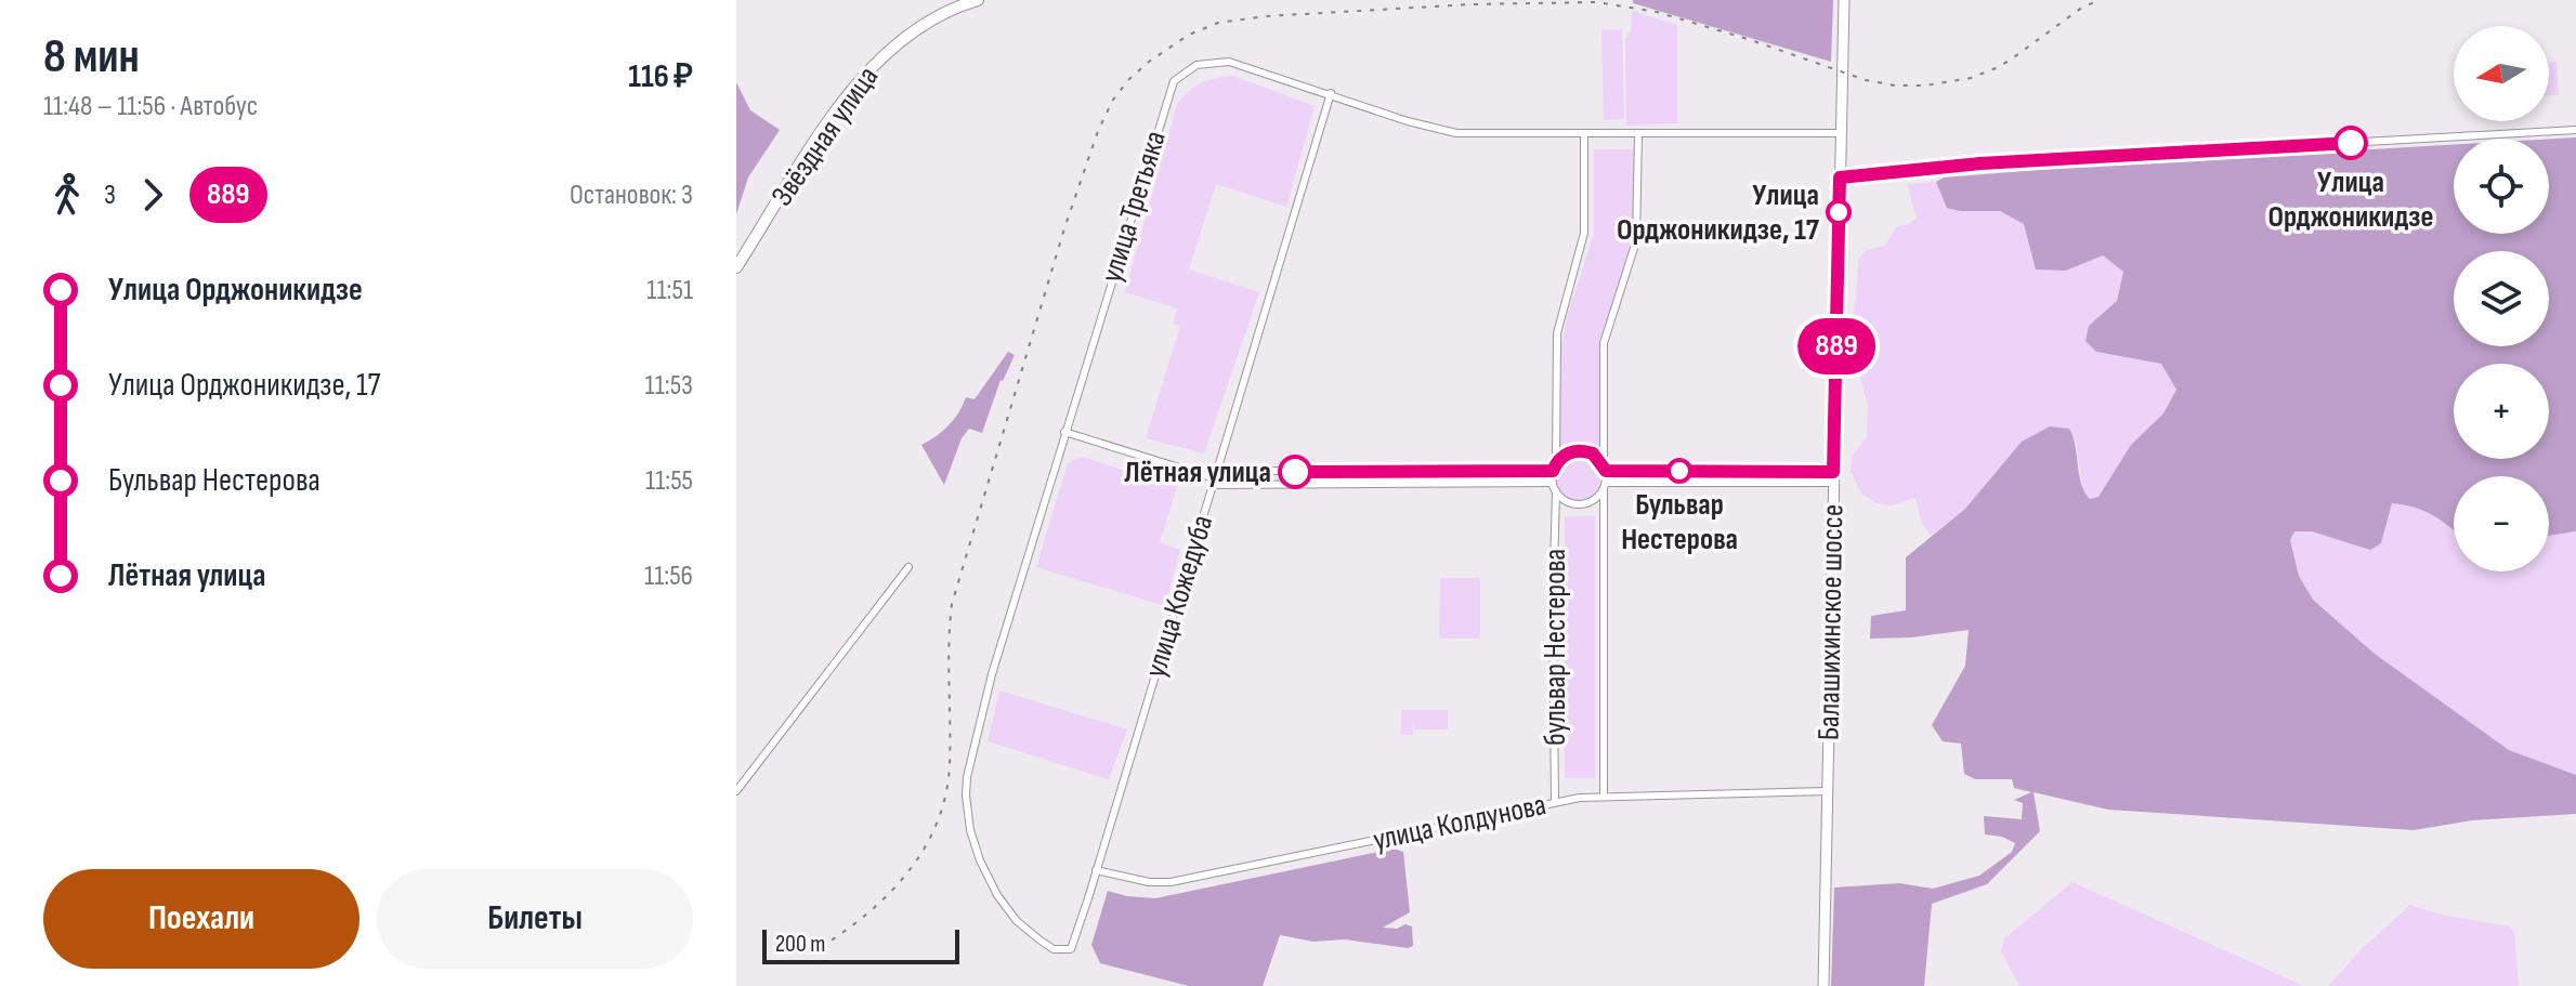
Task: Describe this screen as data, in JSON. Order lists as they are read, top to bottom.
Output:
{
  "streets": {
    "main road": ["Звёздная улица", "Балашихинское шоссе"],
    "street": [
      "улица Третьяка",
      "улица Кожедуба",
      "бульвар Нестерова",
      "улица Колдунова"
    ]
  },
  "crossings": [
    ["улица Третьяка", "улица Кожедуба"],
    ["улица Третьяка", "Балашихинское шоссе"],
    ["улица Кожедуба", "улица Колдунова"],
    ["Балашихинское шоссе", "улица Колдунова"],
    ["бульвар Нестерова", "улица Колдунова"]
  ],
  "places": [
    "Улица Орджоникидзе",
    "Улица Орджоникидзе, 17",
    "Бульвар Нестерова",
    "Лётная улица"
  ],
  "lines": ["bus line 889"],
  "scale_bar": "200 m",
  "north": "left",
  "page": {
    "heading": ["8 мин", "11:48 – 11:56 · Автобус", "116 ₽"],
    "on_map": "889",
    "map_buttons": ["+", "−"],
    "legs": ["3", "889", "Остановок: 3"],
    "list": [
      {
        "name": "Улица Орджоникидзе",
        "value": "11:51"
      },
      {
        "name": "Улица Орджоникидзе, 17",
        "value": "11:53"
      },
      {
        "name": "Бульвар Нестерова",
        "value": "11:55"
      },
      {
        "name": "Лётная улица",
        "value": "11:56"
      }
    ],
    "buttons": ["Поехали", "Билеты"],
    "scale": "200 m"
  }
}
